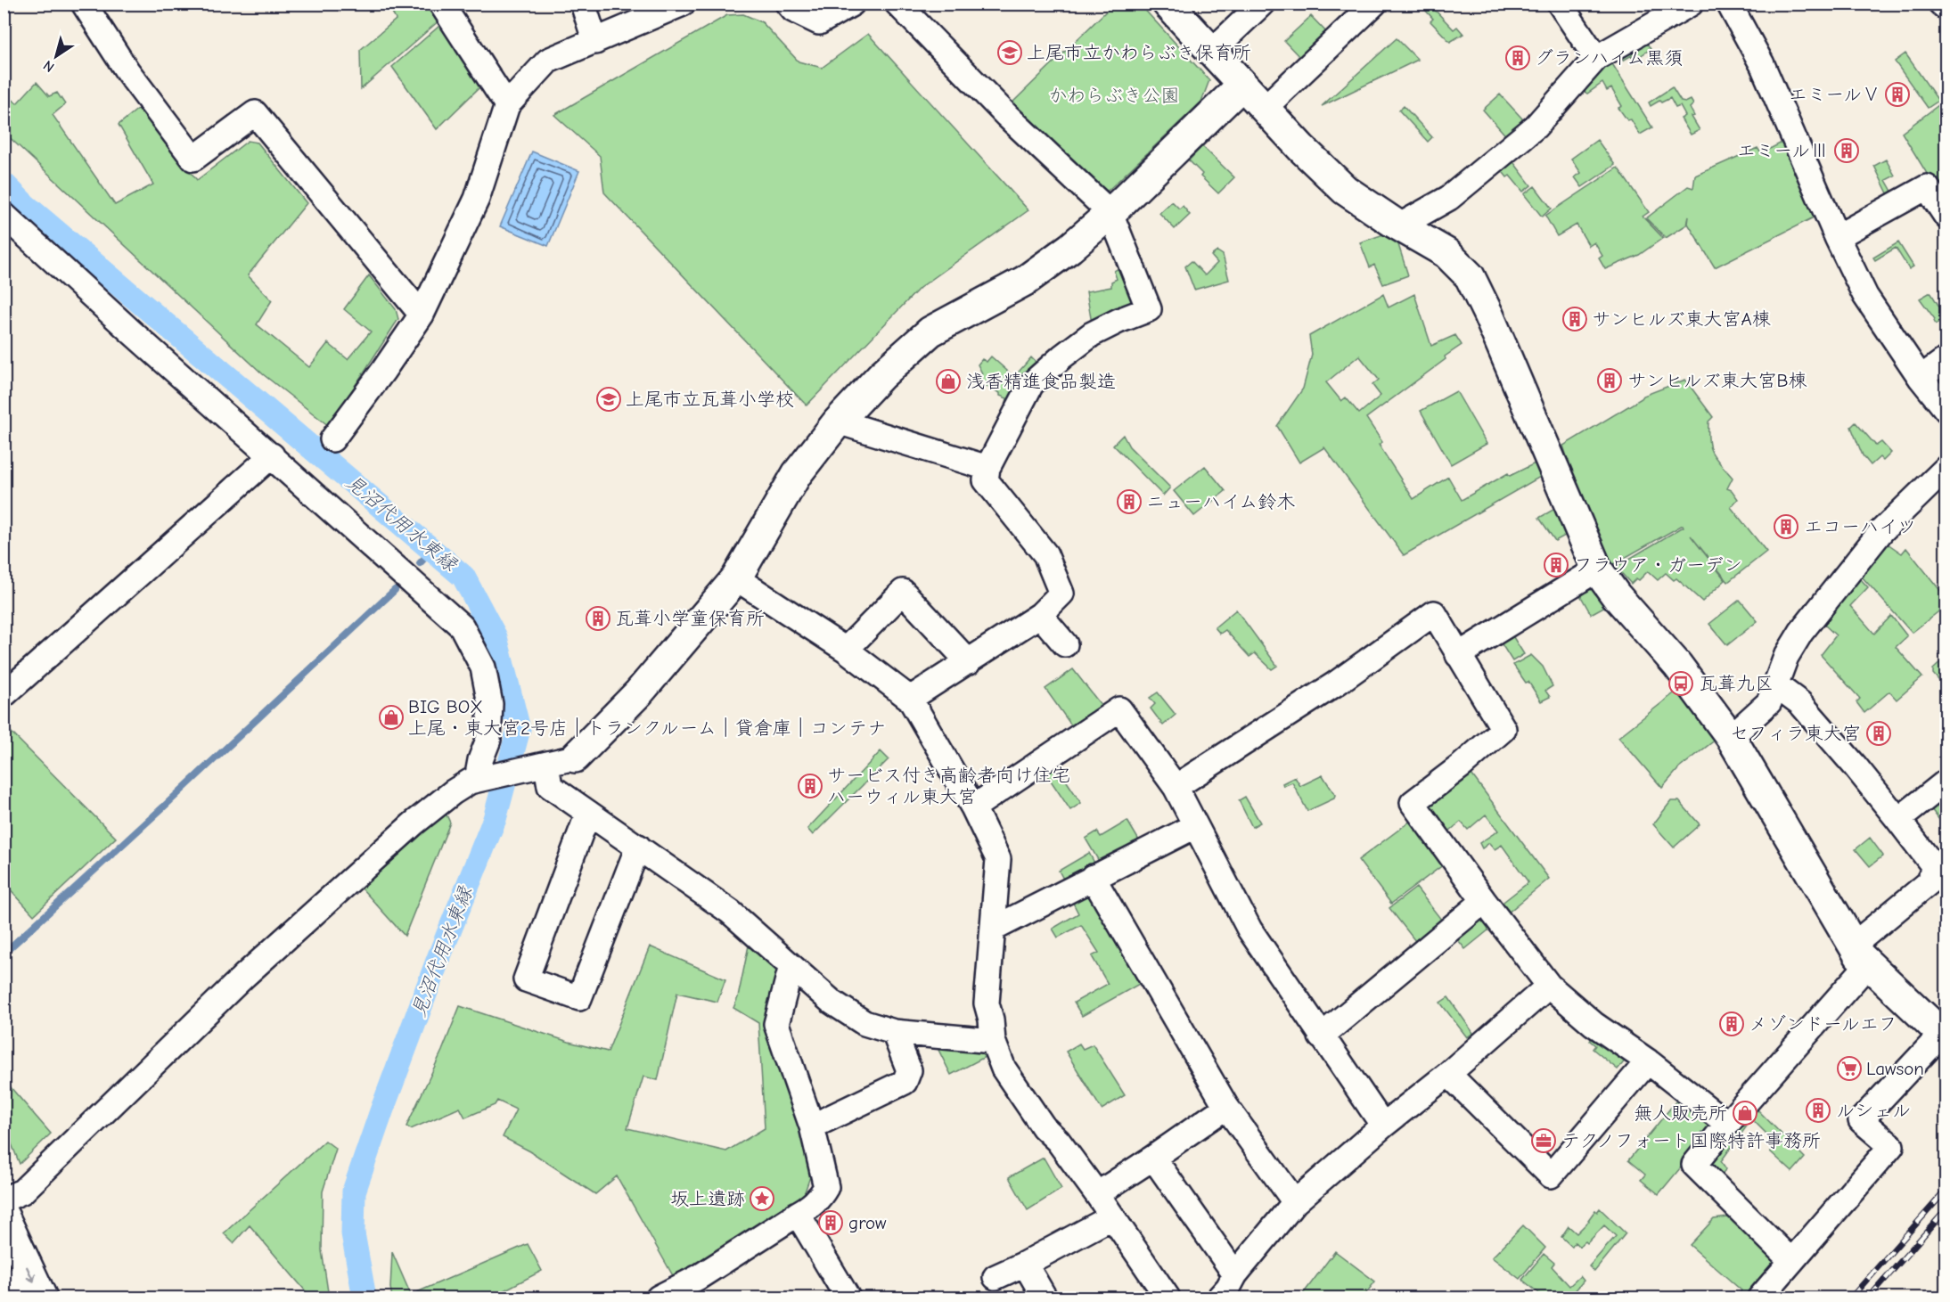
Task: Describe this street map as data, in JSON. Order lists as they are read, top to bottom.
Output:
{
  "water": ["見沼代用水東縁"],
  "parks": ["かわらぶき公園"],
  "places": {
    "school or university": ["上尾市立かわらぶき保育所", "上尾市立瓦葺小学校"],
    "building": [
      "グランハイム黒須",
      "エミールⅤ",
      "エミールⅢ",
      "サンヒルズ東大宮A棟",
      "サンヒルズ東大宮B棟",
      "ニューハイム鈴木",
      "エコーハイツ",
      "フラウア・ガーデン",
      "瓦葺小学童保育所",
      "セフィラ東大宮",
      "サービス付き高齢者向け住宅 ハーウィル東大宮",
      "メゾンドールエフ",
      "ルシェル",
      "grow"
    ],
    "shop": ["浅香精進食品製造", "BIG BOX 上尾・東大宮2号店｜トランクルーム｜貸倉庫｜コンテナ", "無人販売所"],
    "bus stop": ["瓦葺九区"],
    "supermarket": ["Lawson"],
    "office": ["テクノフォート国際特許事務所"],
    "place": ["坂上遺跡"]
  },
  "north": "bottom left"
}
